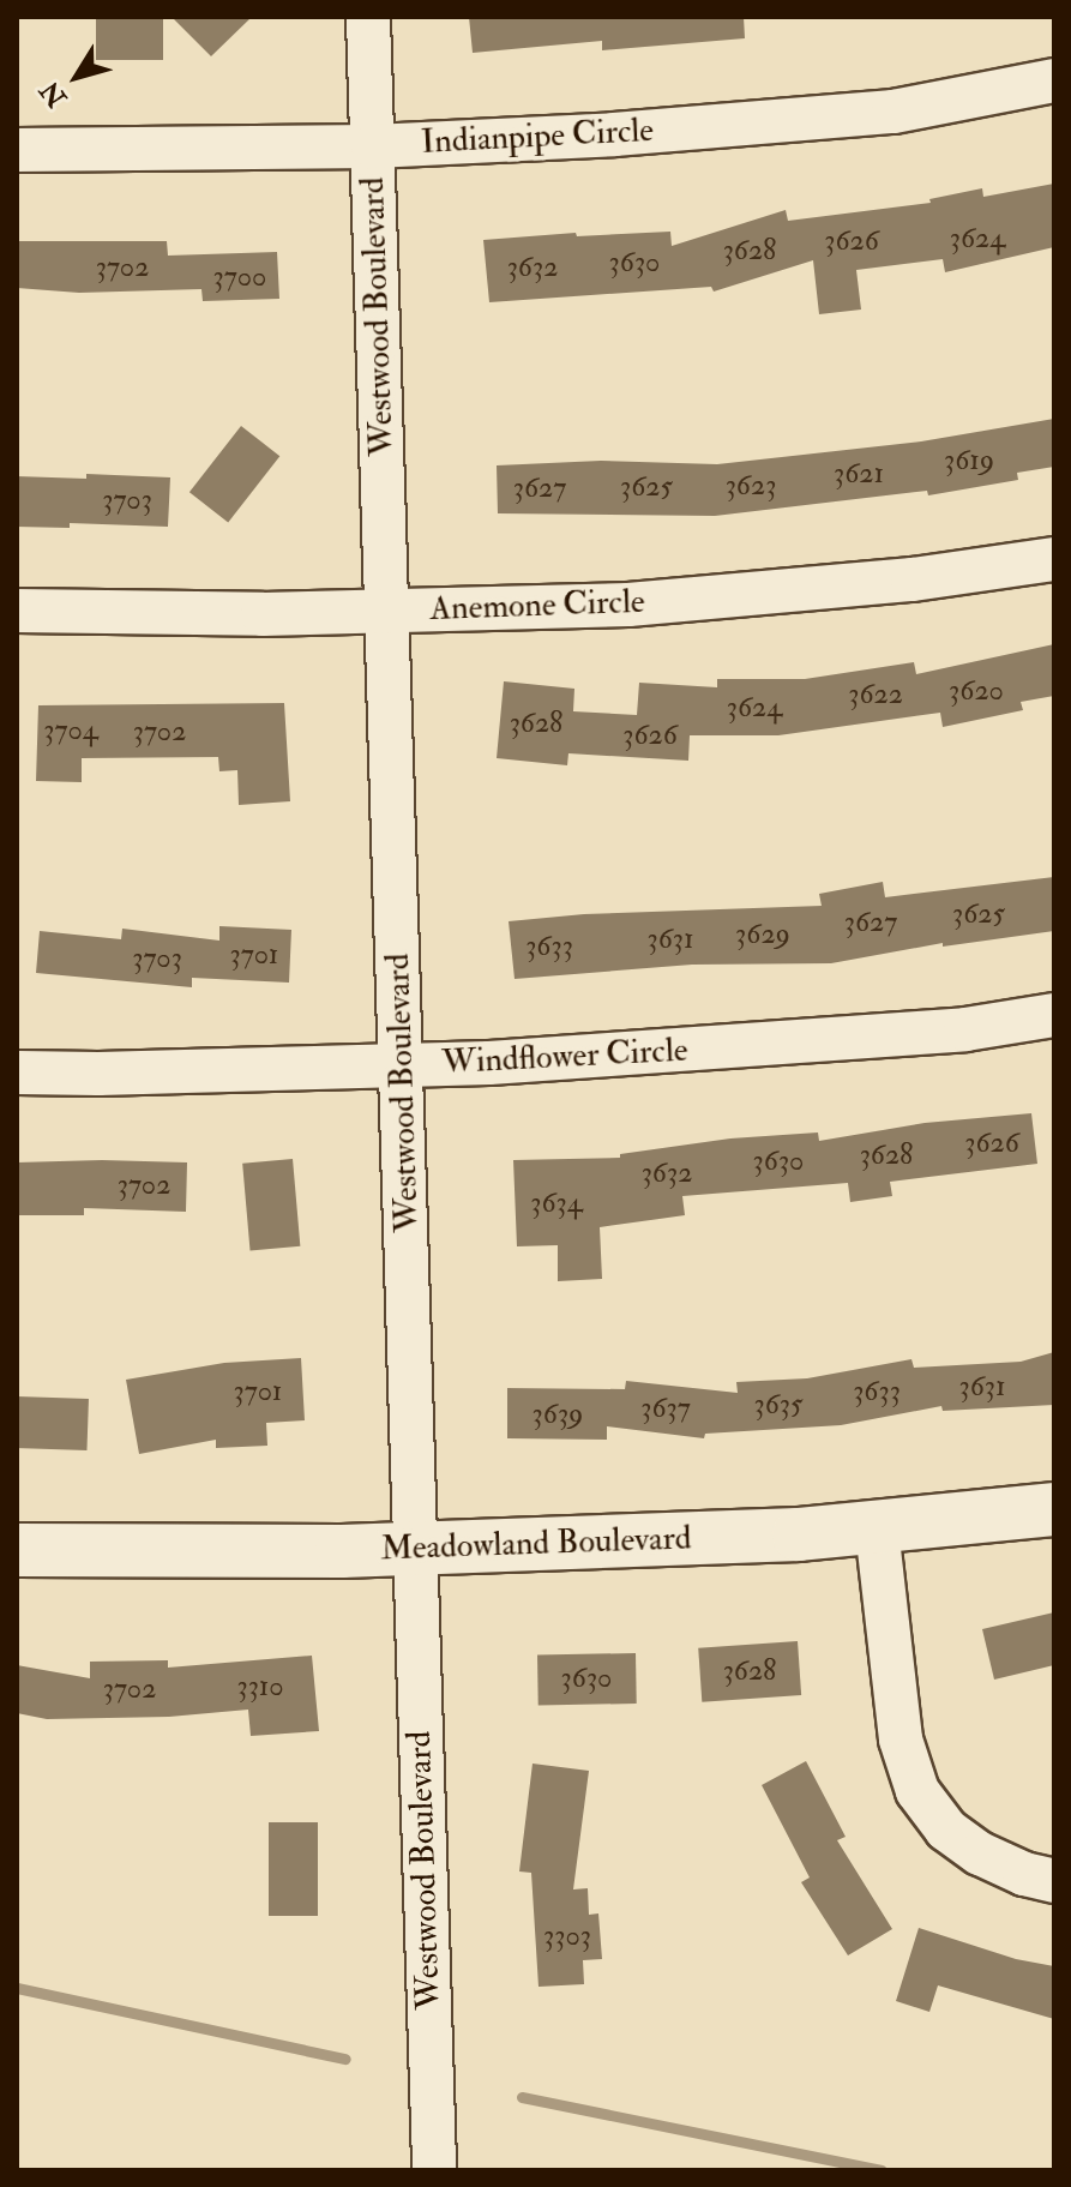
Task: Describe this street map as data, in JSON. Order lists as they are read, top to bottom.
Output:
{
  "streets": {
    "street": [
      "Indianpipe Circle",
      "Westwood Boulevard",
      "Anemone Circle",
      "Windflower Circle",
      "Meadowland Boulevard"
    ]
  },
  "crossings": [
    ["Indianpipe Circle", "Westwood Boulevard"],
    ["Westwood Boulevard", "Anemone Circle"],
    ["Westwood Boulevard", "Windflower Circle"],
    ["Westwood Boulevard", "Meadowland Boulevard"]
  ],
  "house_numbers": [
    "3624",
    "3626",
    "3628",
    "3630",
    "3702",
    "3632",
    "3700",
    "3619",
    "3621",
    "3623",
    "3625",
    "3627",
    "3703",
    "3620",
    "3622",
    "3624",
    "3628",
    "3704",
    "3702",
    "3626",
    "3625",
    "3627",
    "3629",
    "3631",
    "3633",
    "3701",
    "3703",
    "3626",
    "3628",
    "3630",
    "3632",
    "3702",
    "3634",
    "3631",
    "3701",
    "3633",
    "3635",
    "3637",
    "3639",
    "3628",
    "3630",
    "3310",
    "3702",
    "3303"
  ],
  "north": "bottom left"
}
